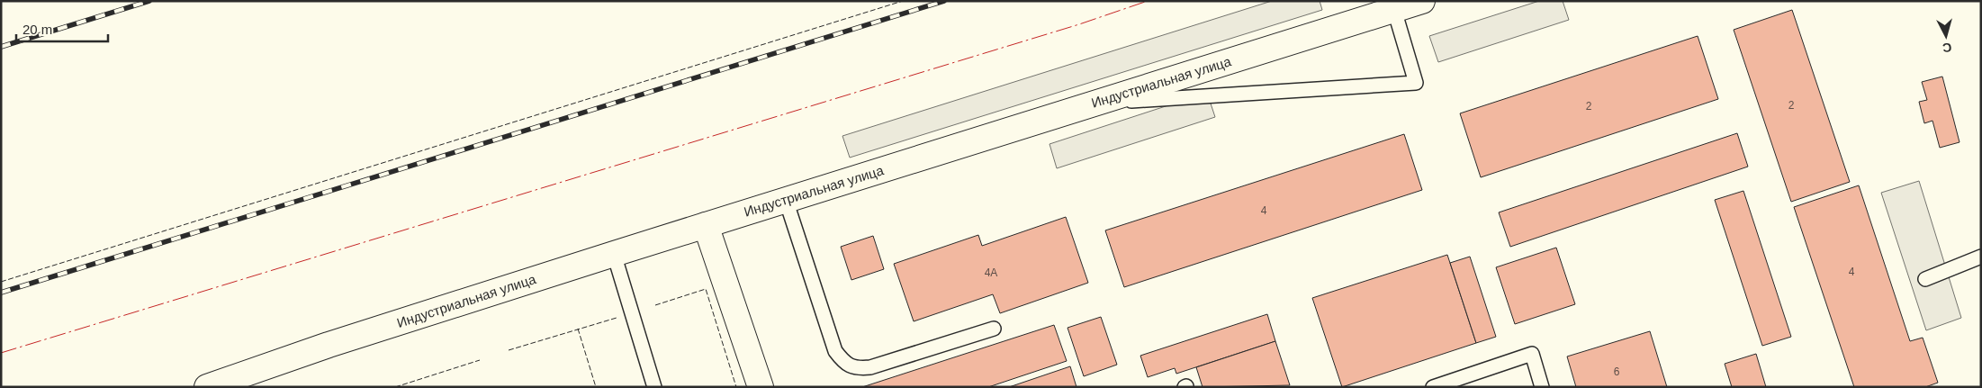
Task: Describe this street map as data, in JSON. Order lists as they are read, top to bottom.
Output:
{
  "streets": {
    "street": ["Индустриальная улица"]
  },
  "house_numbers": [
    "2",
    "2",
    "4",
    "4",
    "4А",
    "6"
  ],
  "scale_bar": "20 m",
  "north": "bottom"
}
